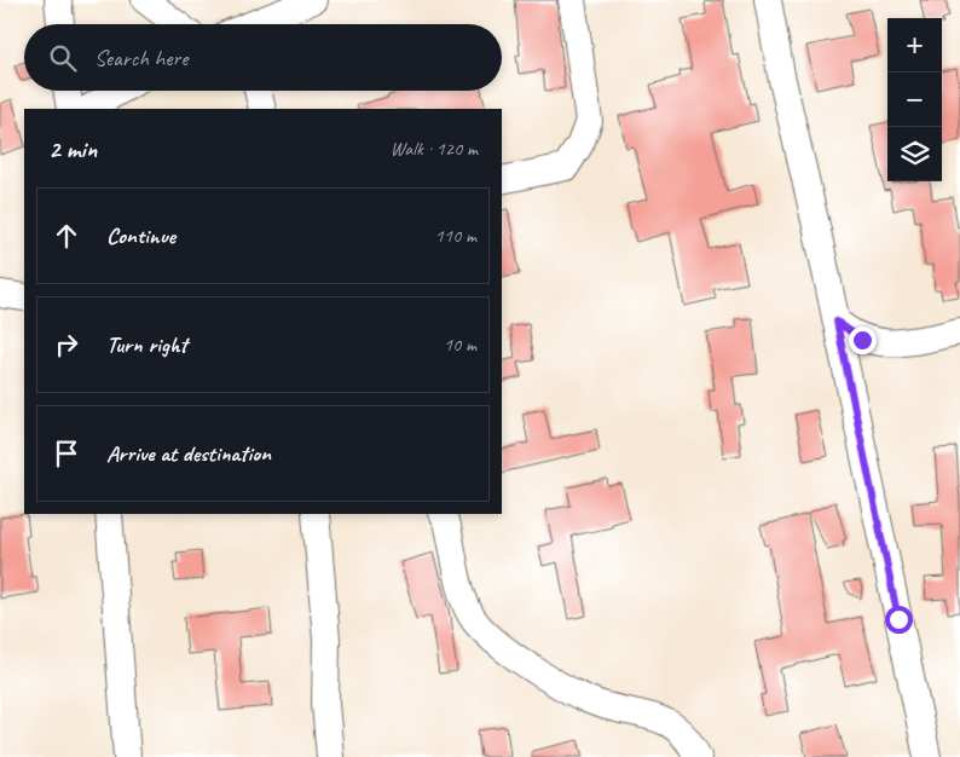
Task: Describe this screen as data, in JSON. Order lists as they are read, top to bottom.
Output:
{
  "page": {
    "map_buttons": ["+", "−"],
    "search": "Search here",
    "heading": ["2 min", "Walk · 120 m"],
    "list": [
      ["Continue", "110 m"],
      ["Turn right", "10 m"],
      "Arrive at destination"
    ]
  }
}
